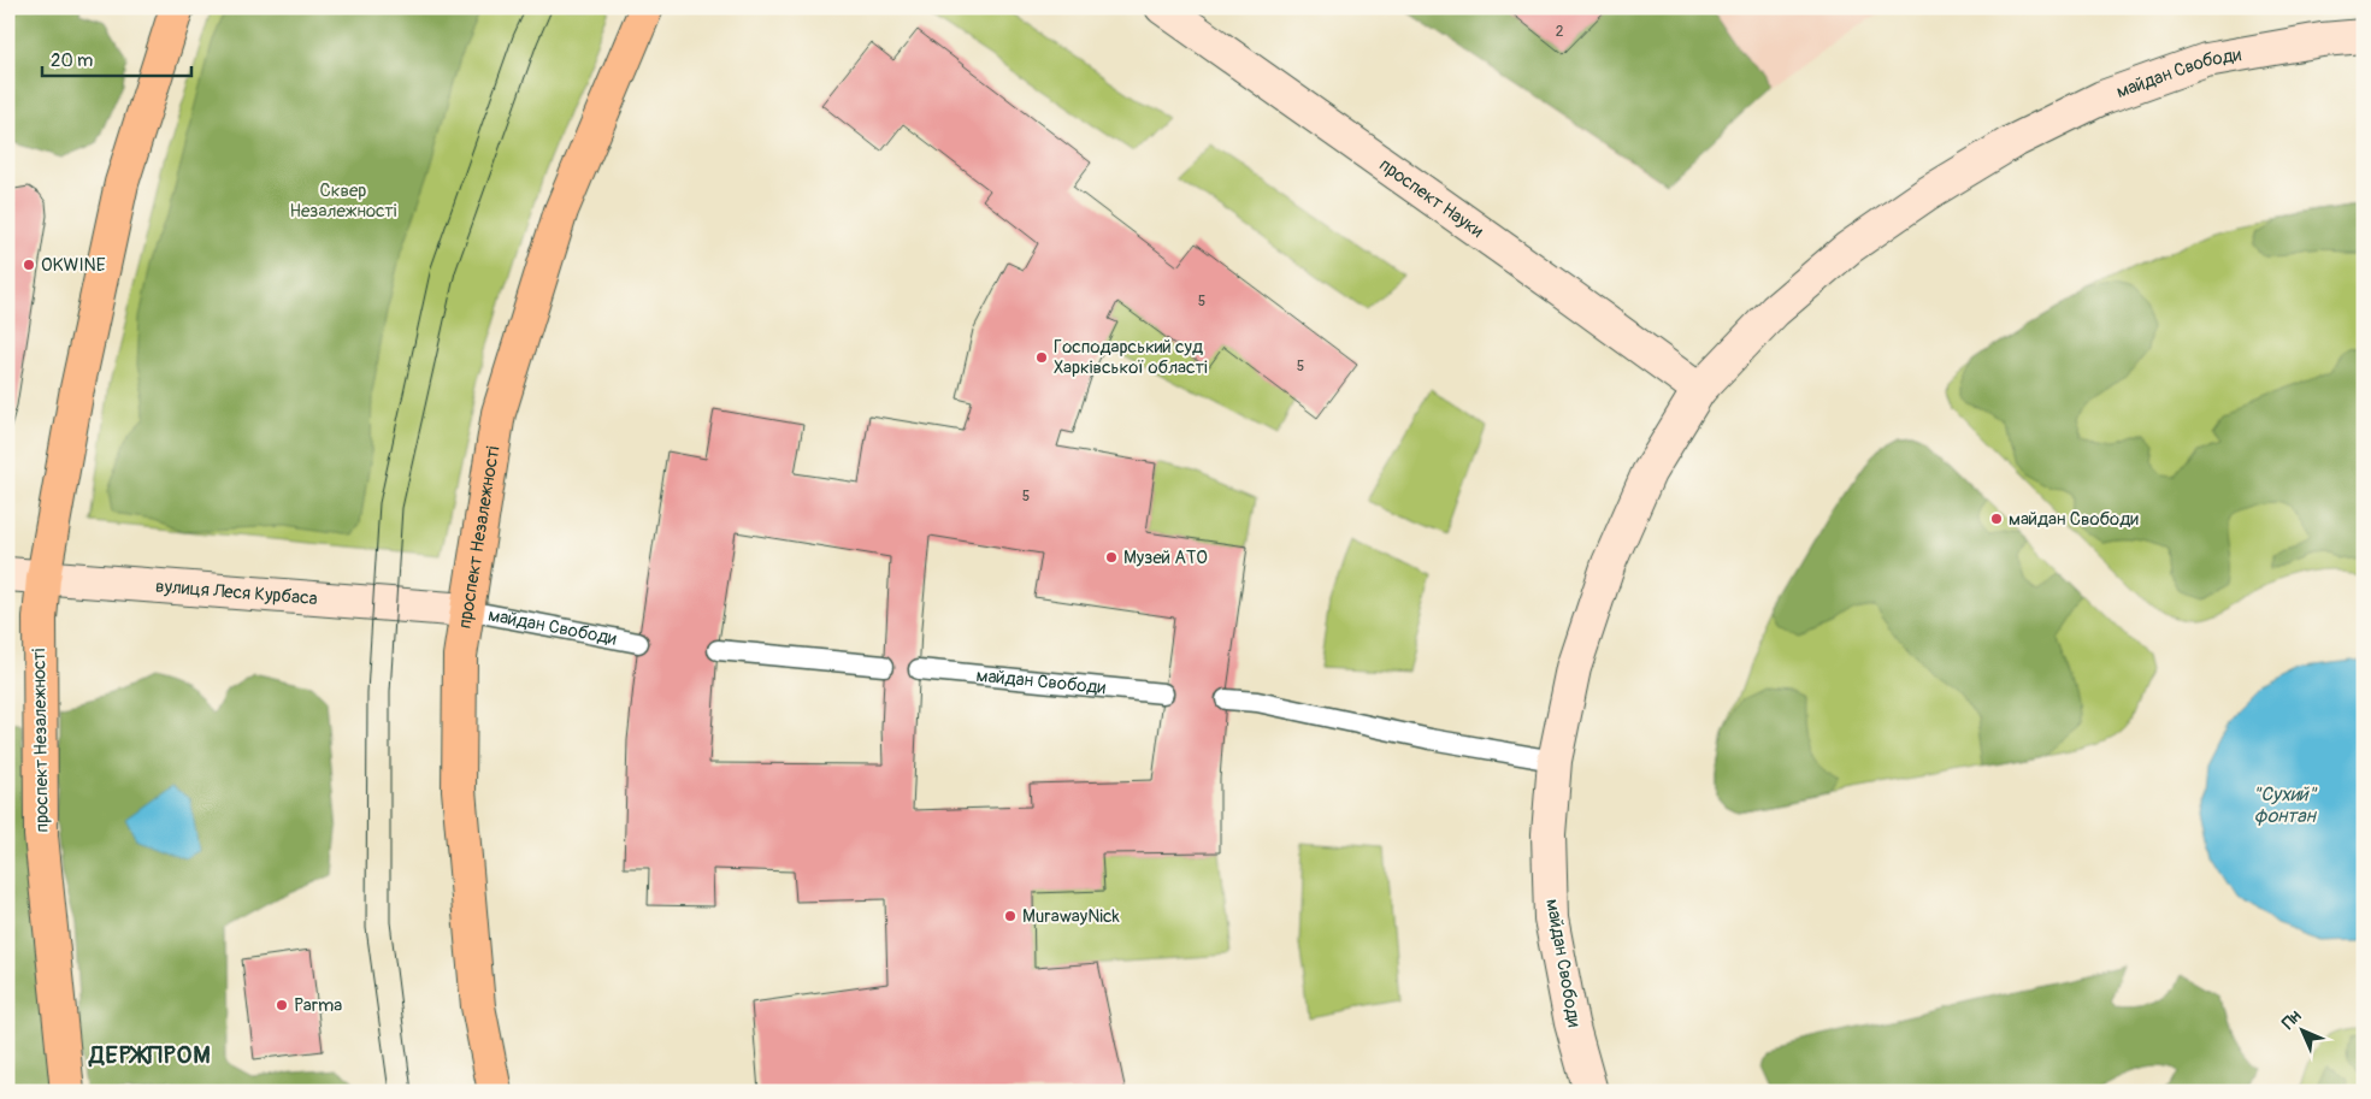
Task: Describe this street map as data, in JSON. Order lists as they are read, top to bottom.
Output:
{
  "streets": {
    "main road": [
      "майдан Свободи",
      "проспект Науки",
      "проспект Незалежності",
      "вулиця Леся Курбаса"
    ]
  },
  "crossings": [
    ["майдан Свободи", "проспект Науки"],
    ["майдан Свободи", "проспект Незалежності"],
    ["майдан Свободи", "вулиця Леся Курбаса"],
    ["проспект Незалежності", "вулиця Леся Курбаса"]
  ],
  "districts": ["ДЕРЖПРОМ"],
  "water": ["\"Сухий\" фонтан"],
  "parks": ["Сквер Незалежності"],
  "places": [
    "OKWINE",
    "Господарський суд Харківської області",
    "майдан Свободи",
    "Музей АТО",
    "MurawayNick",
    "Parma"
  ],
  "house_numbers": [
    "2",
    "5",
    "5",
    "5"
  ],
  "scale_bar": "20 m",
  "north": "top left"
}
